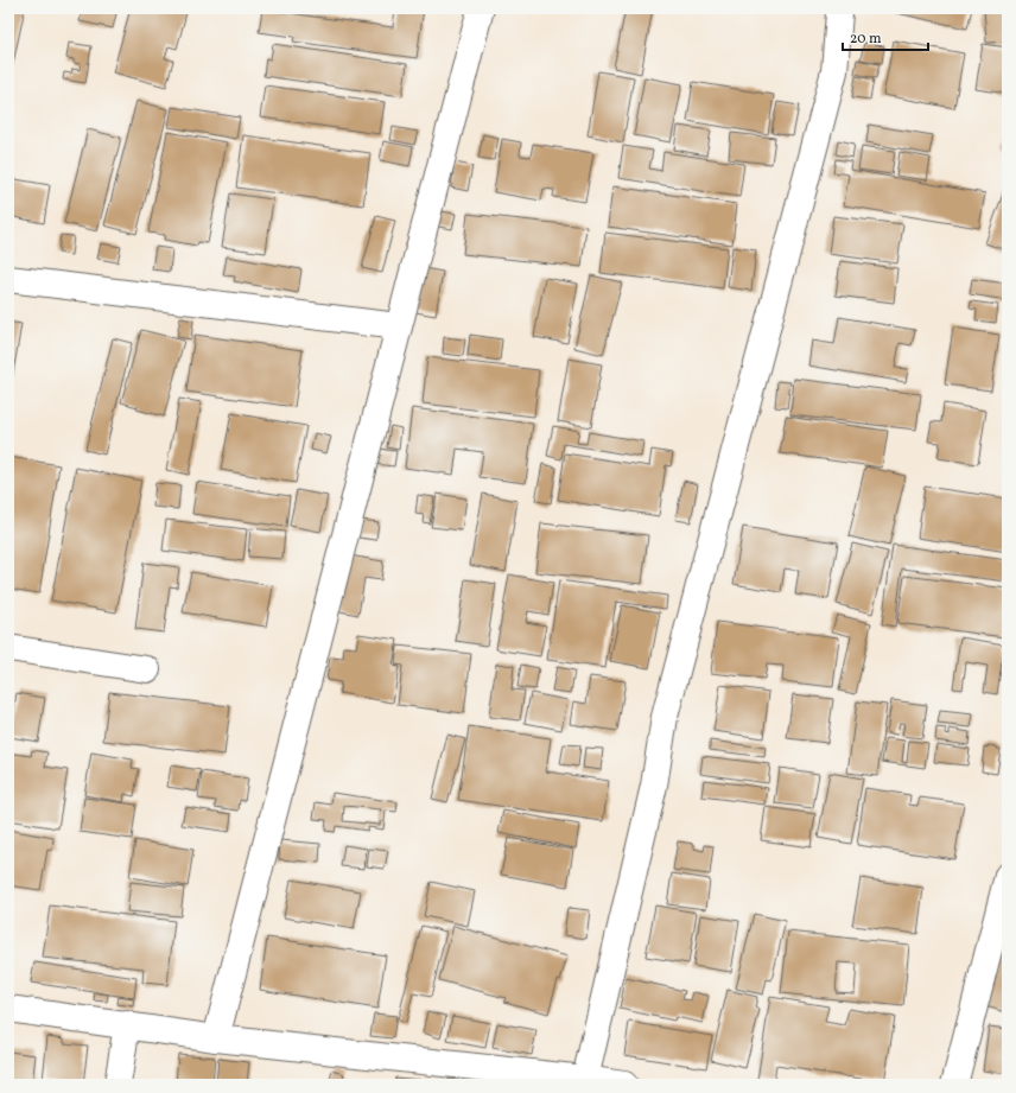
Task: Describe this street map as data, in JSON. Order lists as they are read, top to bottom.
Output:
{
  "scale_bar": "20 m"
}
